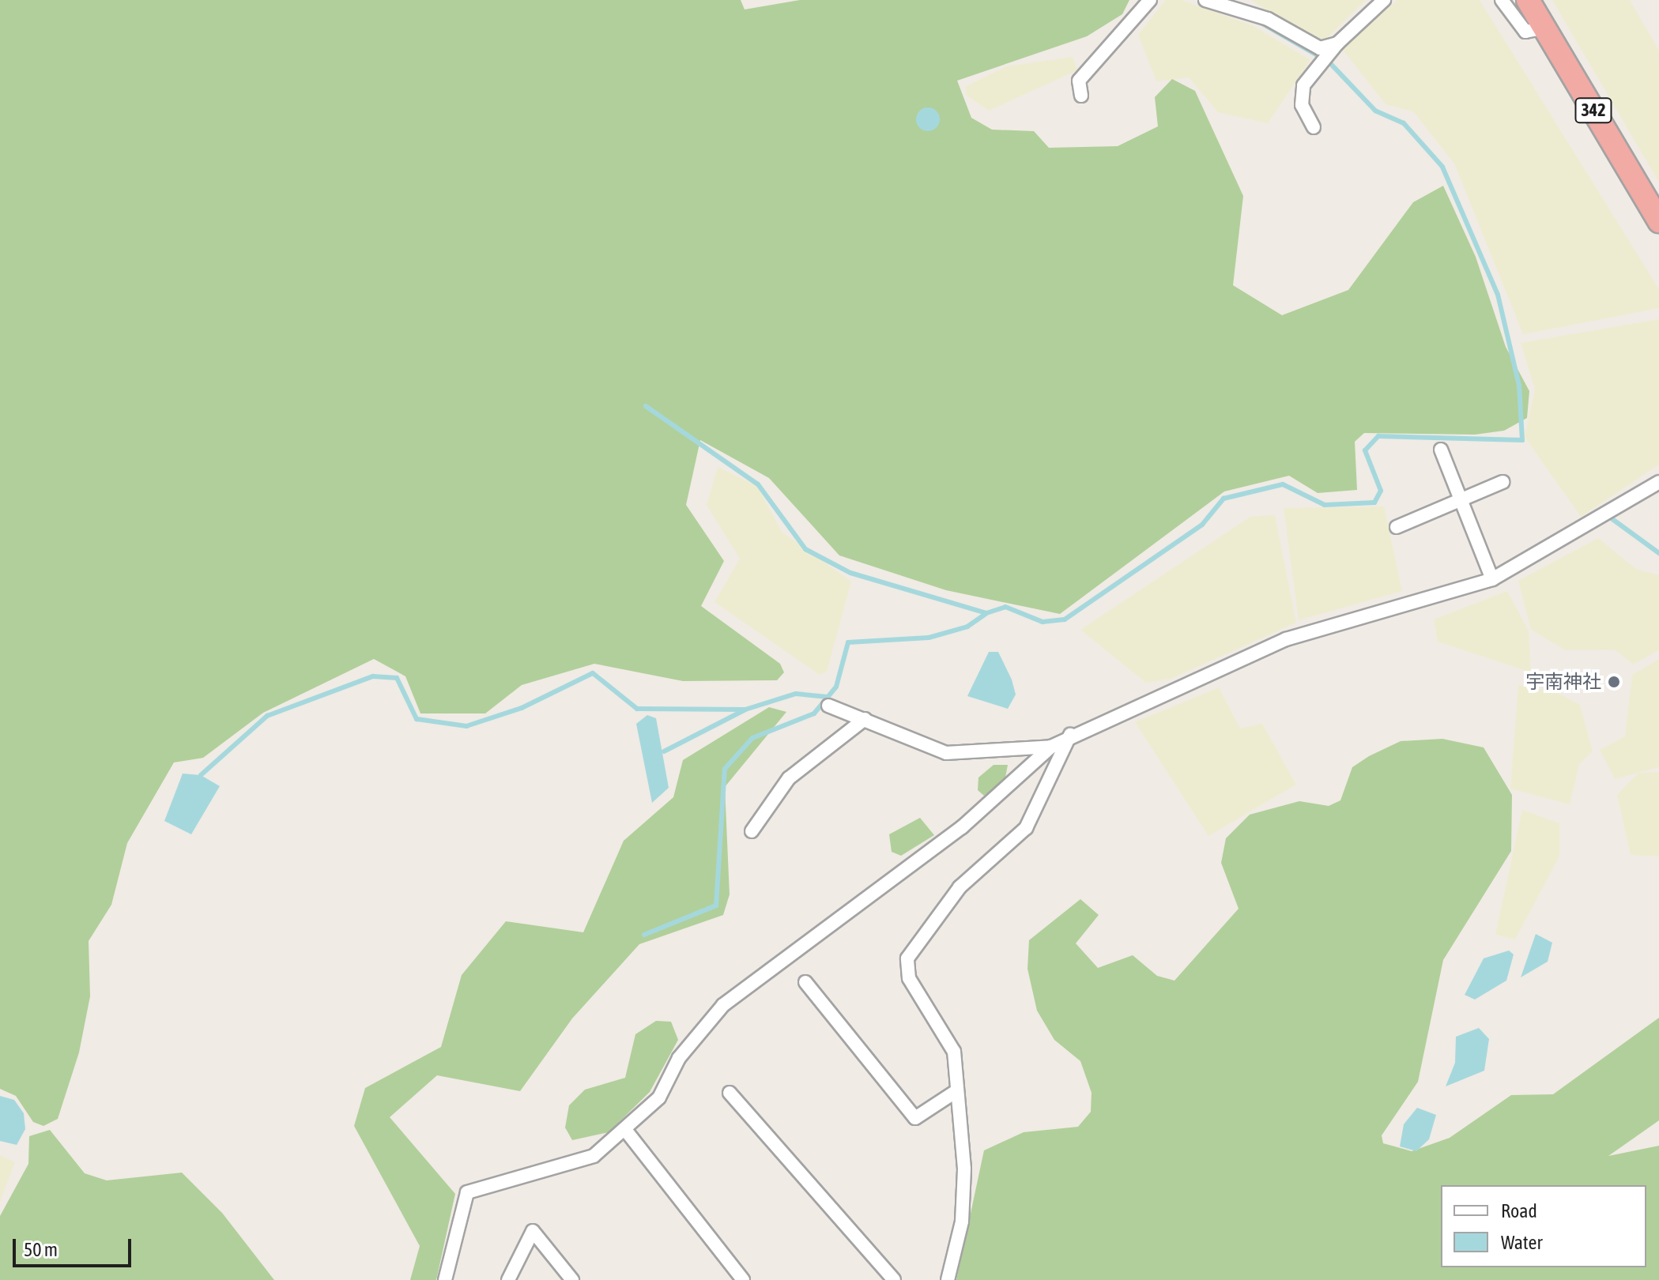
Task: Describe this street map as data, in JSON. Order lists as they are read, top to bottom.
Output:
{
  "streets": {
    "highway": ["342"]
  },
  "places": ["宇南神社"],
  "legend": ["Road", "Water"],
  "scale_bar": "50 m"
}
